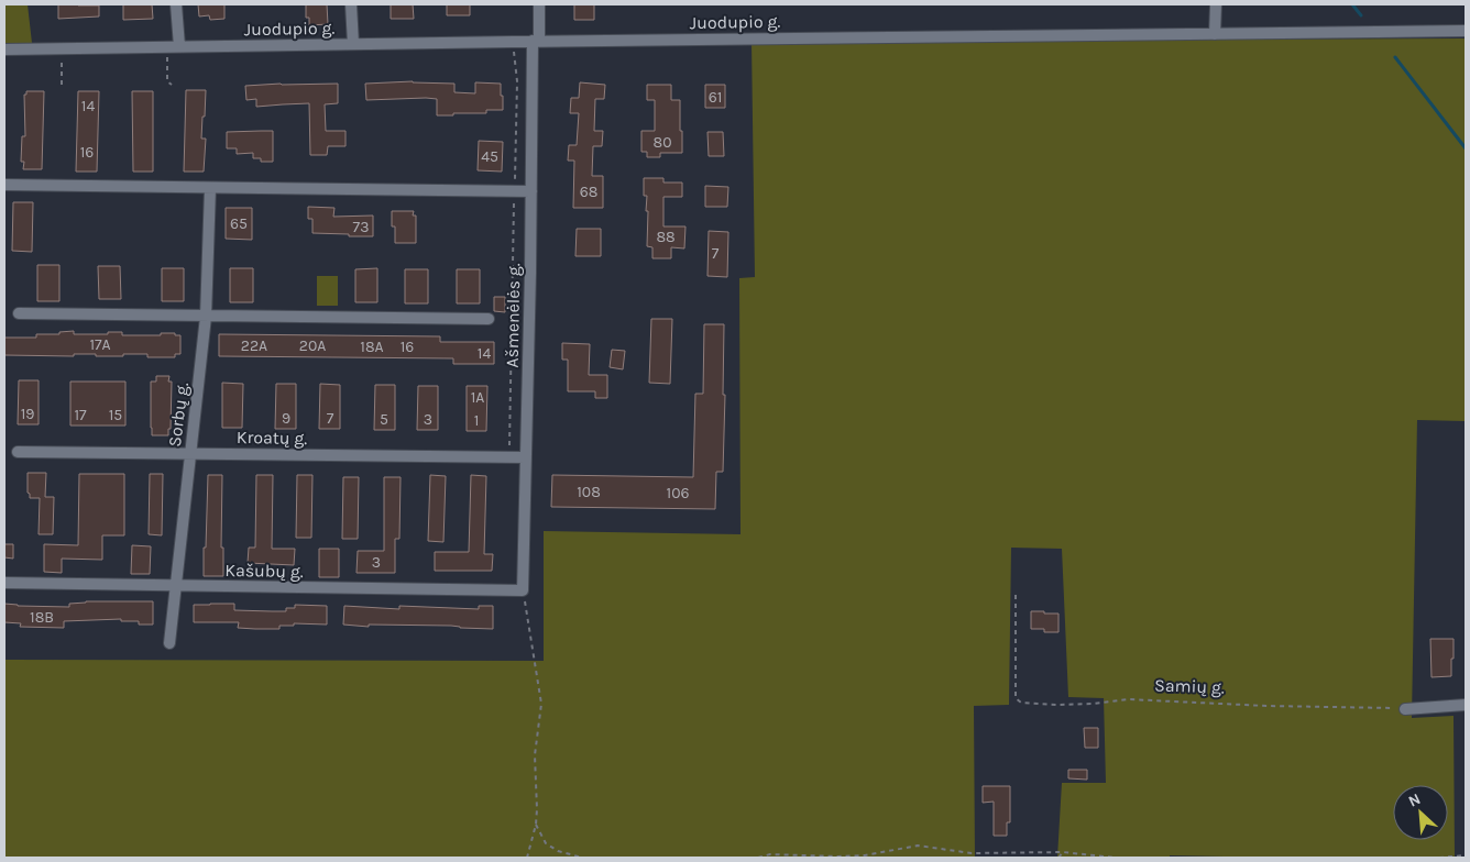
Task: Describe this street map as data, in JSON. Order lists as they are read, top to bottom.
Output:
{
  "streets": {
    "street": [
      "Juodupio g.",
      "Ašmenėlės g.",
      "Sorbų g.",
      "Kroatų g.",
      "Kašubų g."
    ],
    "path": ["Samių g."]
  },
  "crossings": [
    ["Juodupio g.", "Ašmenėlės g."],
    ["Ašmenėlės g.", "Kroatų g."],
    ["Ašmenėlės g.", "Kašubų g."],
    ["Sorbų g.", "Kroatų g."],
    ["Sorbų g.", "Kašubų g."]
  ],
  "house_numbers": [
    "61",
    "14",
    "80",
    "16",
    "45",
    "68",
    "65",
    "73",
    "88",
    "7",
    "17A",
    "22A",
    "20A",
    "18A",
    "16",
    "14",
    "1A",
    "19",
    "17",
    "15",
    "9",
    "7",
    "5",
    "3",
    "1",
    "108",
    "106",
    "3",
    "18B"
  ],
  "north": "top left"
}
